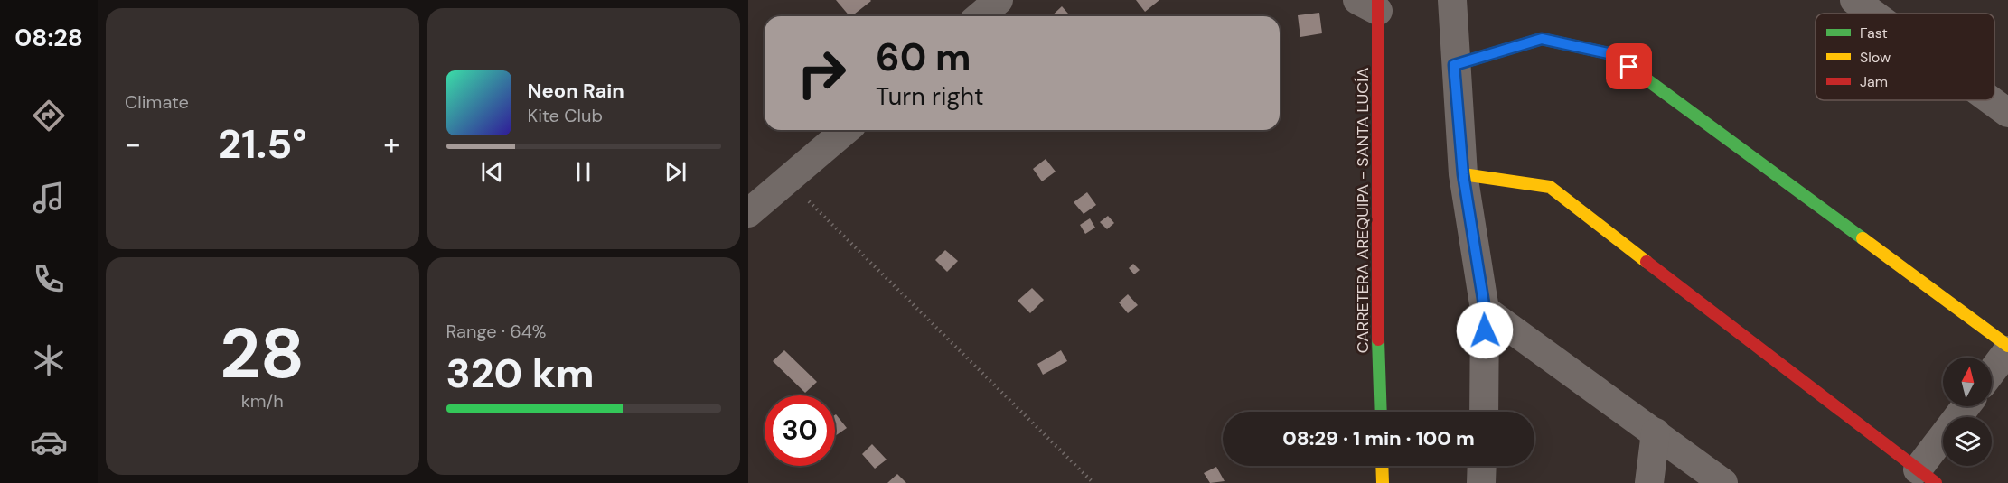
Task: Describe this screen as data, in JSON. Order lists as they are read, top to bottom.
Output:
{
  "streets": {
    "street": ["CARRETERA AREQUIPA - SANTA LUCÍA"]
  },
  "legend": ["Fast", "Slow", "Jam"],
  "north": "top",
  "page": {
    "tabs": "08:28",
    "tile": [
      "Climate",
      ["28", "km/h"],
      ["Range · 64%", "320 km"]
    ],
    "turn": ["60 m", "Turn right"],
    "song": ["Neon Rain", "Kite Club"],
    "heat": ["−", "21.5°", "+"],
    "limit": "30",
    "trip": "08:29 · 1 min · 100 m"
  }
}
